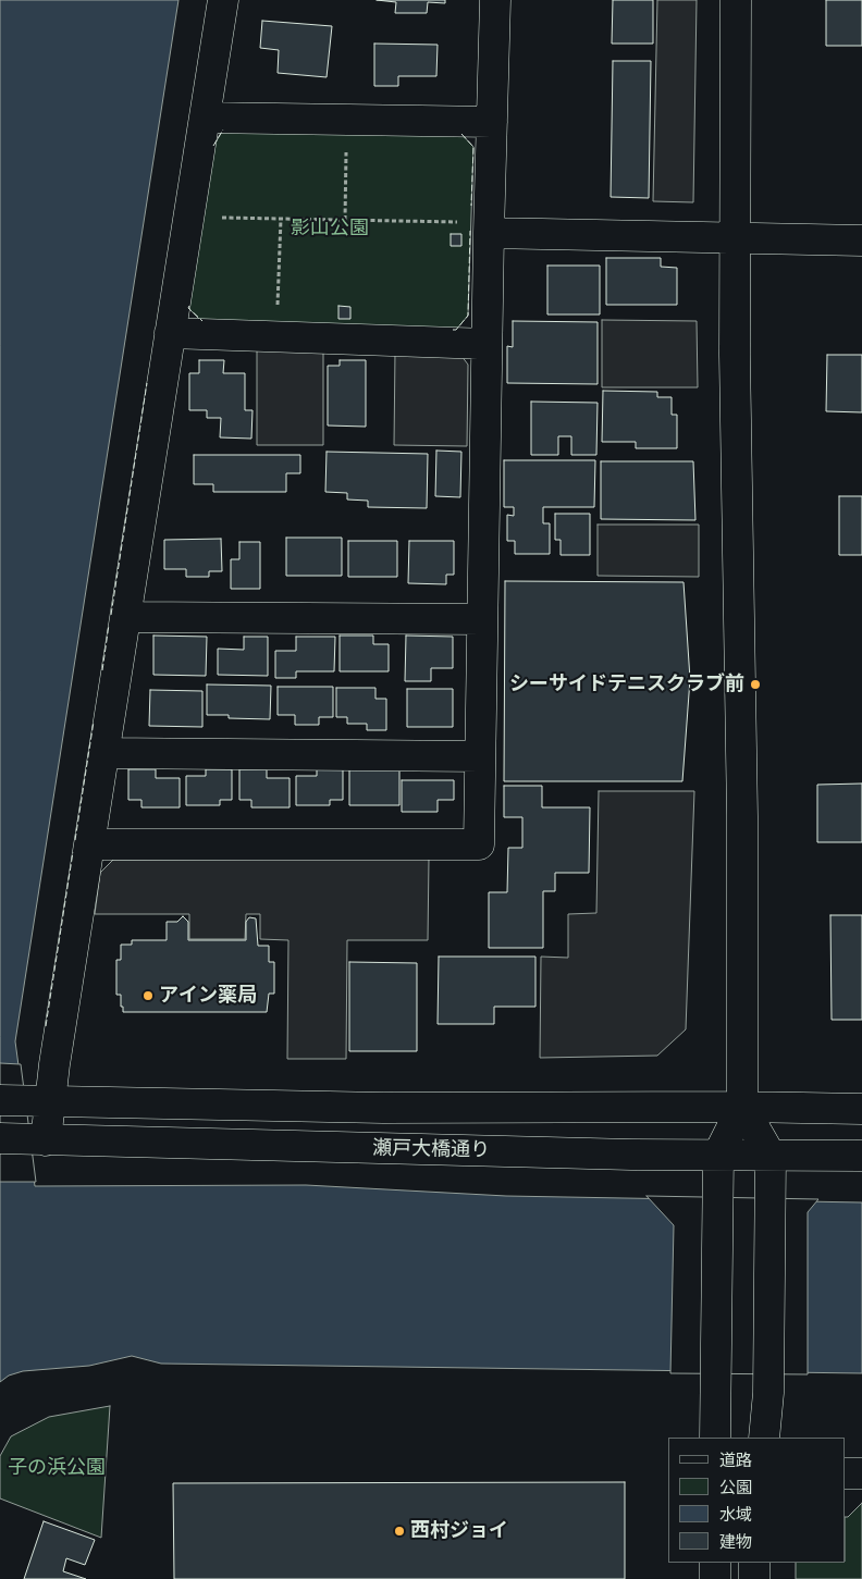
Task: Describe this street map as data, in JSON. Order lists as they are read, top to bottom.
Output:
{
  "streets": {
    "street": ["瀬戸大橋通り"]
  },
  "parks": ["影山公園", "子の浜公園"],
  "places": ["シーサイドテニスクラブ前", "アイン薬局", "西村ジョイ"],
  "legend": [
    "道路",
    "公園",
    "水域",
    "建物"
  ]
}
